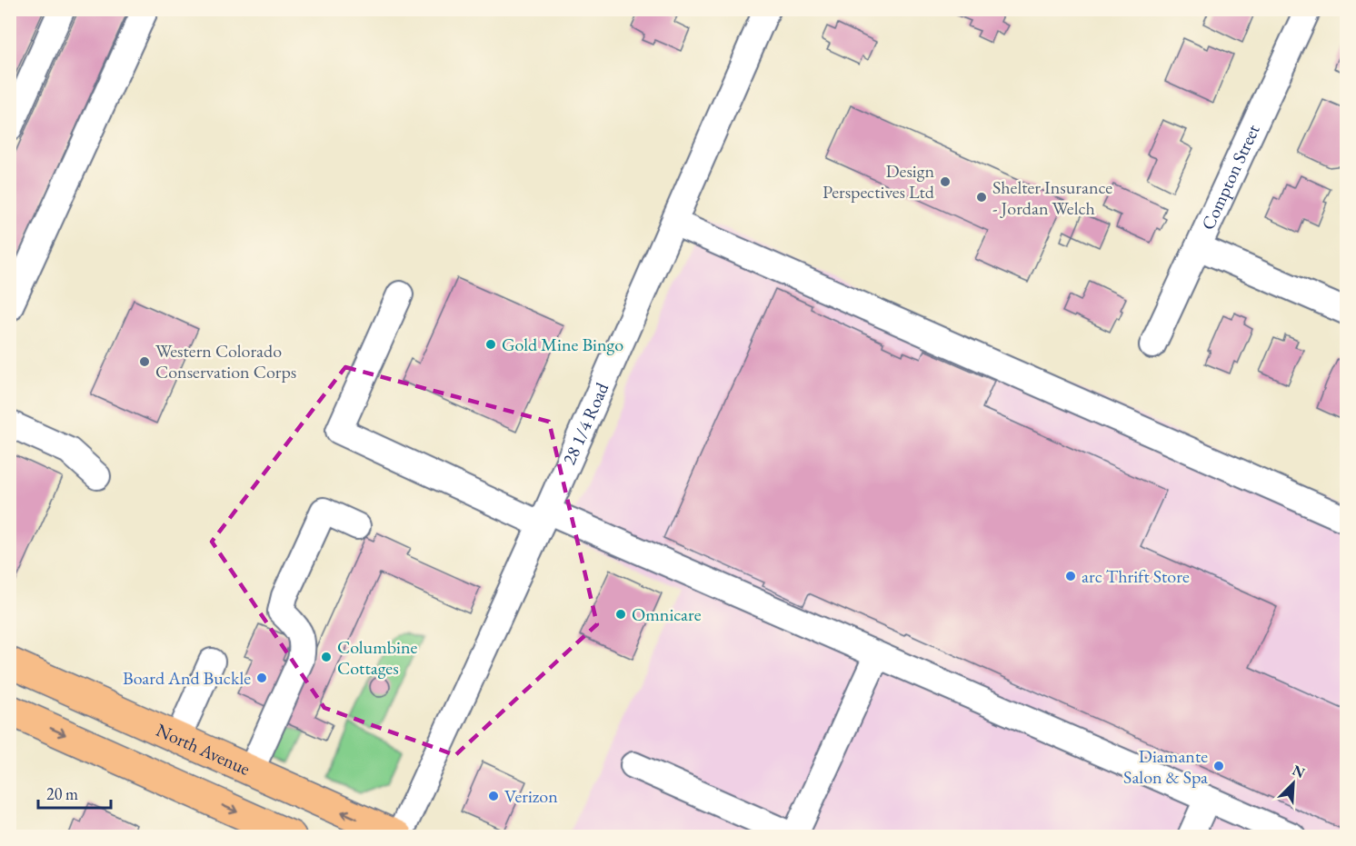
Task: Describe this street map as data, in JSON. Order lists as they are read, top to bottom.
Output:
{
  "streets": {
    "main road": ["North Avenue"],
    "street": ["Compton Street", "28 1/4 Road"]
  },
  "crossings": [
    ["28 1/4 Road", "North Avenue"]
  ],
  "places": [
    "Design Perspectives Ltd",
    "Shelter Insurance - Jordan Welch",
    "Gold Mine Bingo",
    "Western Colorado Conservation Corps",
    "arc Thrift Store",
    "Omnicare",
    "Columbine Cottages",
    "Board And Buckle",
    "Diamante Salon & Spa",
    "Verizon"
  ],
  "scale_bar": "20 m",
  "north": "top right"
}
